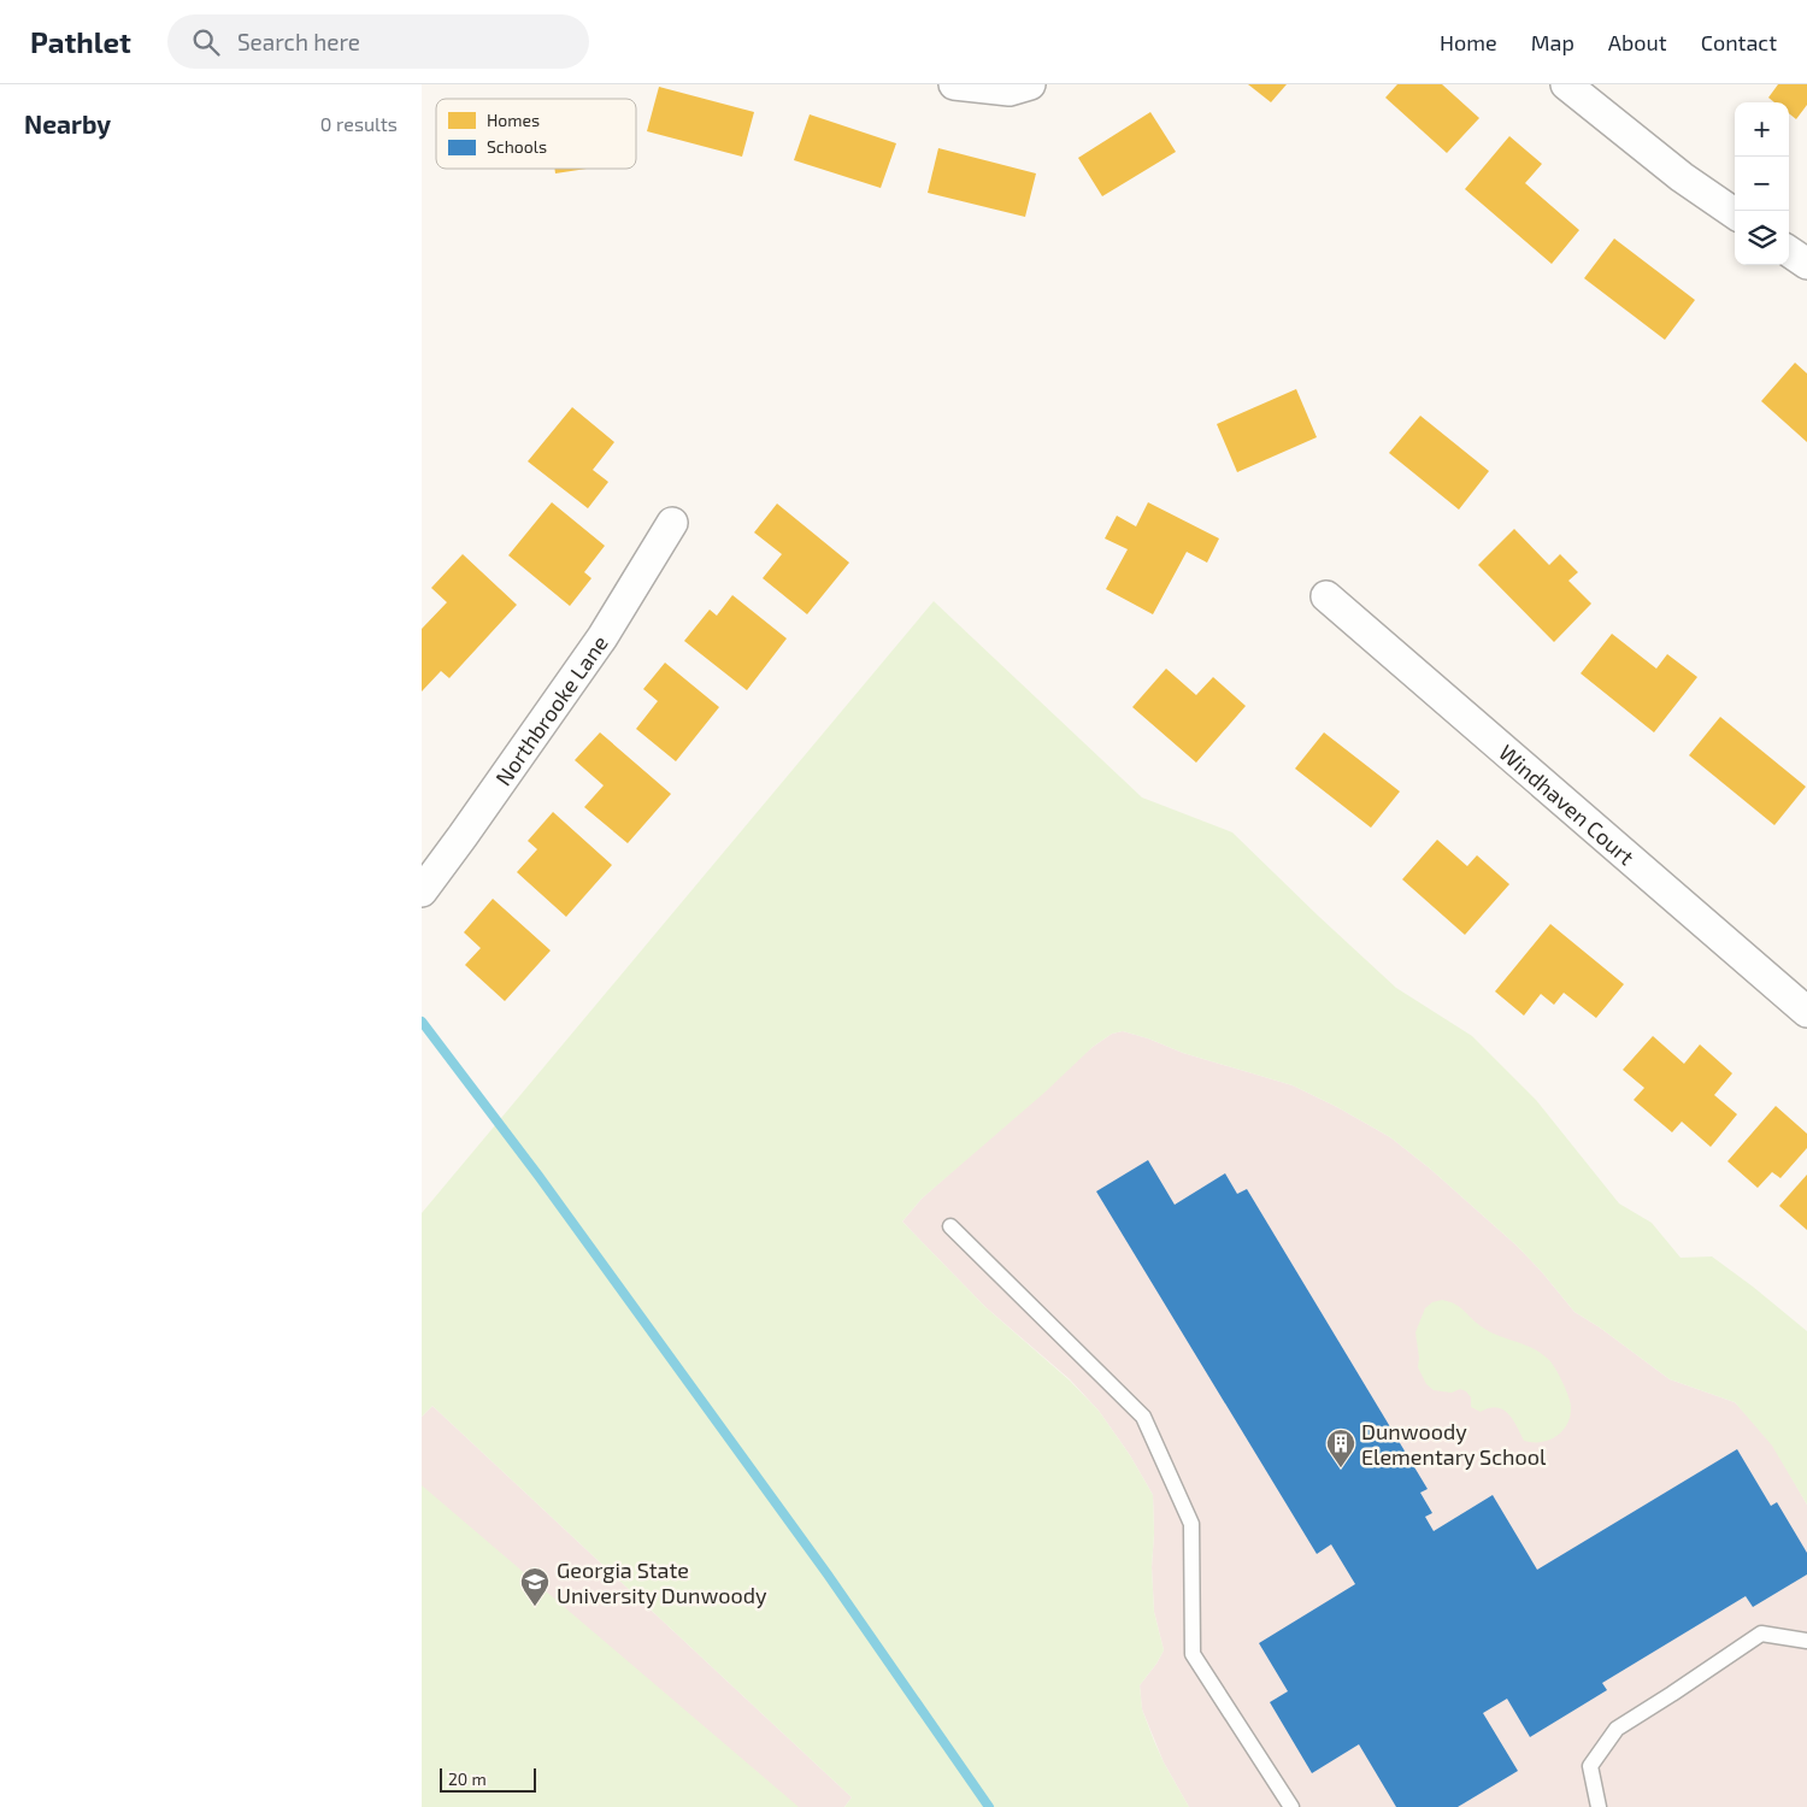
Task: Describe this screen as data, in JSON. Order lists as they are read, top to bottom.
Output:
{
  "streets": {
    "street": ["Northbrooke Lane", "Windhaven Court"]
  },
  "places": {
    "building": ["Dunwoody Elementary School"],
    "school or university": ["Georgia State University Dunwoody"]
  },
  "legend": ["Homes", "Schools"],
  "scale_bar": "20 m",
  "page": {
    "header": "Pathlet",
    "search": "Search here",
    "nav": [
      "Home",
      "Map",
      "About",
      "Contact"
    ],
    "heading": ["Nearby", "0 results"],
    "map_buttons": ["+", "−"],
    "scale": "20 m"
  }
}
